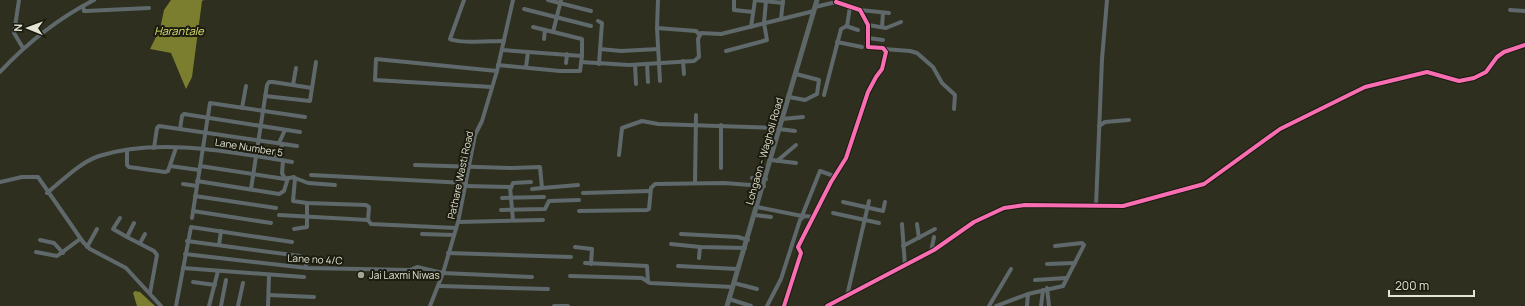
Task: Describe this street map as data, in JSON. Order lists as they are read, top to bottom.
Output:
{
  "streets": {
    "main road": ["Lohgaon - Wagholi Road"],
    "street": ["Lane Number 5", "Pathare Wasti Road", "Lane no 4/C"]
  },
  "crossings": [
    ["Pathare Wasti Road", "Lane no 4/C"]
  ],
  "water": ["Harantale"],
  "places": ["Jai Laxmi Niwas"],
  "scale_bar": "200 m",
  "north": "left"
}
